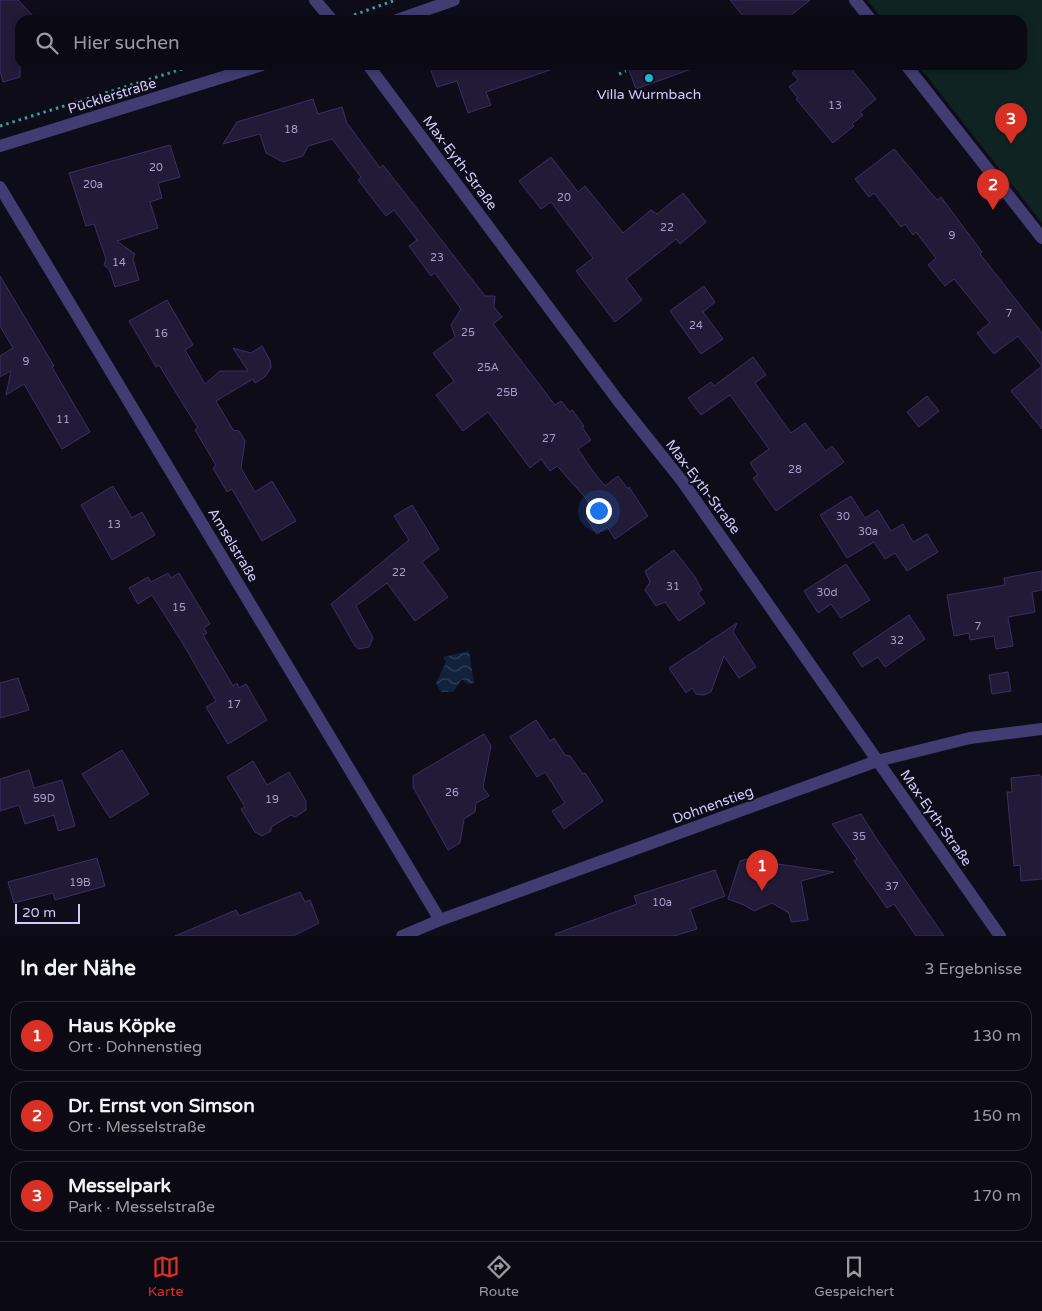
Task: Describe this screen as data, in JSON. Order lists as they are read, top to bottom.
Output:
{
  "streets": {
    "street": [
      "Pücklerstraße",
      "Max-Eyth-Straße",
      "Amselstraße",
      "Dohnenstieg"
    ]
  },
  "crossings": [
    ["Max-Eyth-Straße", "Dohnenstieg"],
    ["Amselstraße", "Dohnenstieg"]
  ],
  "places": ["Villa Wurmbach"],
  "house_numbers": [
    "13",
    "18",
    "20",
    "20a",
    "20",
    "22",
    "9",
    "23",
    "14",
    "7",
    "24",
    "25",
    "16",
    "9",
    "25A",
    "25B",
    "11",
    "27",
    "28",
    "30",
    "13",
    "30a",
    "22",
    "31",
    "30d",
    "15",
    "7",
    "32",
    "17",
    "26",
    "59D",
    "19",
    "35",
    "19B",
    "37",
    "10a"
  ],
  "scale_bar": "20 m",
  "page": {
    "search": "Hier suchen",
    "pins": ["3", "2", "1"],
    "scale": "20 m",
    "heading": ["In der Nähe", "3 Ergebnisse"],
    "list": [
      {
        "mark": "1",
        "name": "Haus Köpke",
        "note": "Ort · Dohnenstieg",
        "value": "130 m"
      },
      {
        "mark": "2",
        "name": "Dr. Ernst von Simson",
        "note": "Ort · Messelstraße",
        "value": "150 m"
      },
      {
        "mark": "3",
        "name": "Messelpark",
        "note": "Park · Messelstraße",
        "value": "170 m"
      }
    ],
    "nav": ["Karte", "Route", "Gespeichert"]
  }
}
